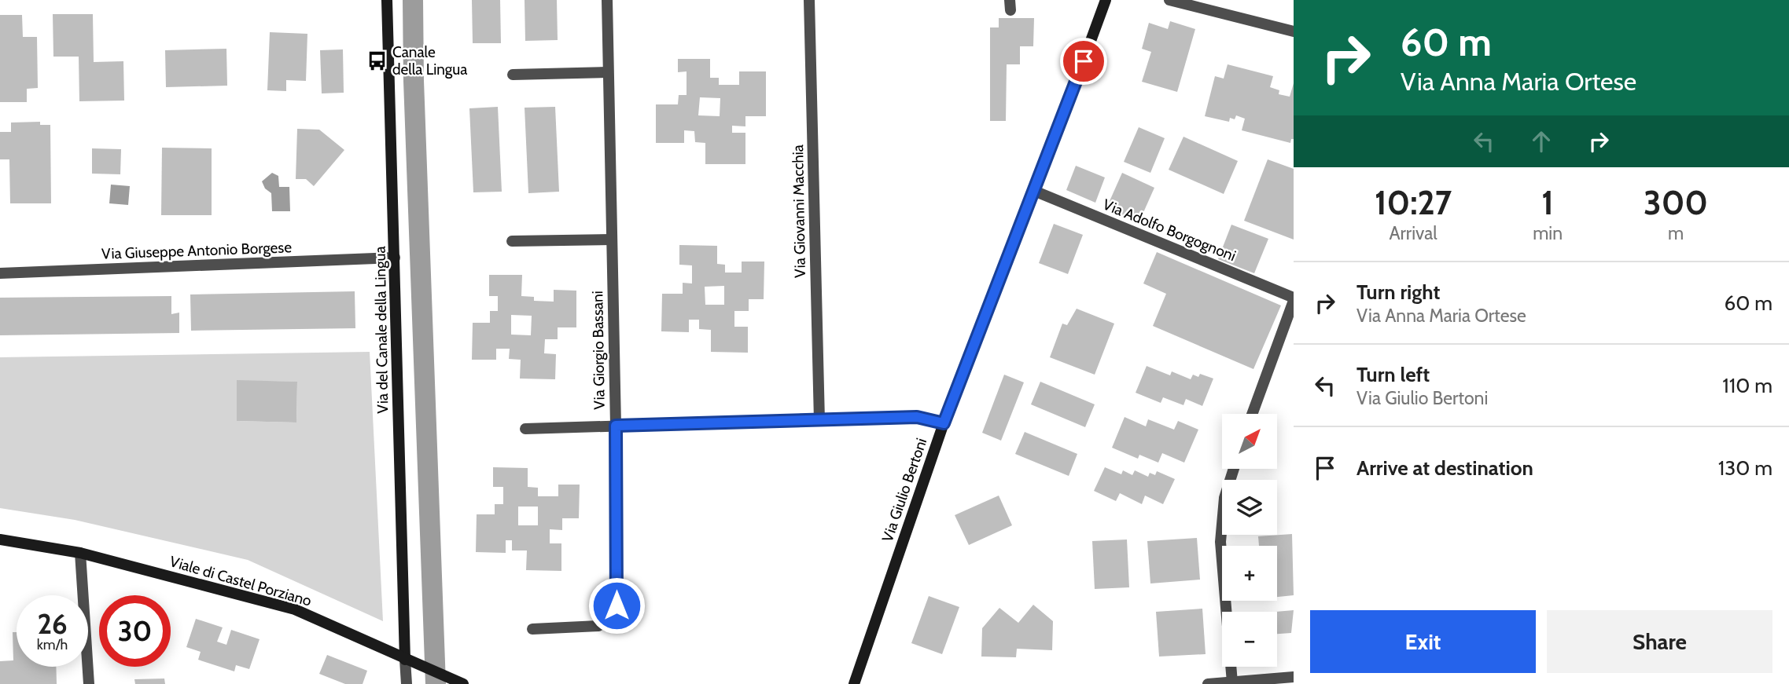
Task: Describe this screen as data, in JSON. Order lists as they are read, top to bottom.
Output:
{
  "streets": {
    "street": [
      "Via Giovanni Macchia",
      "Via Adolfo Borgognoni",
      "Via Giuseppe Antonio Borgese",
      "Via del Canale della Lingua",
      "Via Giorgio Bassani",
      "Via Giulio Bertoni",
      "Viale di Castel Porziano"
    ]
  },
  "crossings": [
    ["Via Adolfo Borgognoni", "Via Giulio Bertoni"],
    ["Via Giuseppe Antonio Borgese", "Via del Canale della Lingua"],
    ["Via del Canale della Lingua", "Viale di Castel Porziano"]
  ],
  "places": {
    "bus stop": ["Canale della Lingua"]
  },
  "north": "top right",
  "page": {
    "turn": ["60 m", "Via Anna Maria Ortese"],
    "eta": [
      "10:27",
      "Arrival",
      "1",
      "min",
      "300",
      "m"
    ],
    "list": [
      {
        "name": "Turn right",
        "note": "Via Anna Maria Ortese",
        "value": "60 m"
      },
      {
        "name": "Turn left",
        "note": "Via Giulio Bertoni",
        "value": "110 m"
      },
      {
        "name": "Arrive at destination",
        "value": "130 m"
      }
    ],
    "map_buttons": ["+", "−"],
    "speed": "26 km/h",
    "limit": "30",
    "buttons": ["Exit", "Share"]
  }
}
